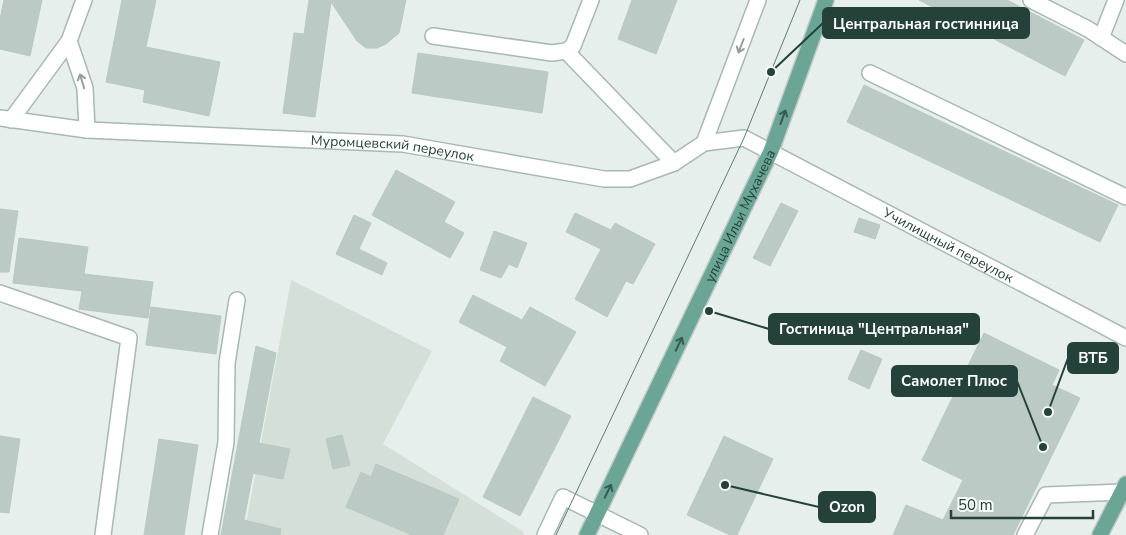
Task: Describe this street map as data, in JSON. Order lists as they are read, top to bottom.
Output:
{
  "streets": {
    "main road": ["улица Ильи Мухачева"],
    "street": ["Муромцевский переулок", "Училищный переулок"]
  },
  "crossings": [
    ["Муромцевский переулок", "улица Ильи Мухачева"],
    ["Муромцевский переулок", "Училищный переулок"],
    ["улица Ильи Мухачева", "Училищный переулок"]
  ],
  "one_way": ["улица Ильи Мухачева"],
  "places": [
    "Центральная гостинница",
    "Гостиница \"Центральная\"",
    "ВТБ",
    "Самолет Плюс",
    "Ozon"
  ],
  "scale_bar": "50 m"
}
